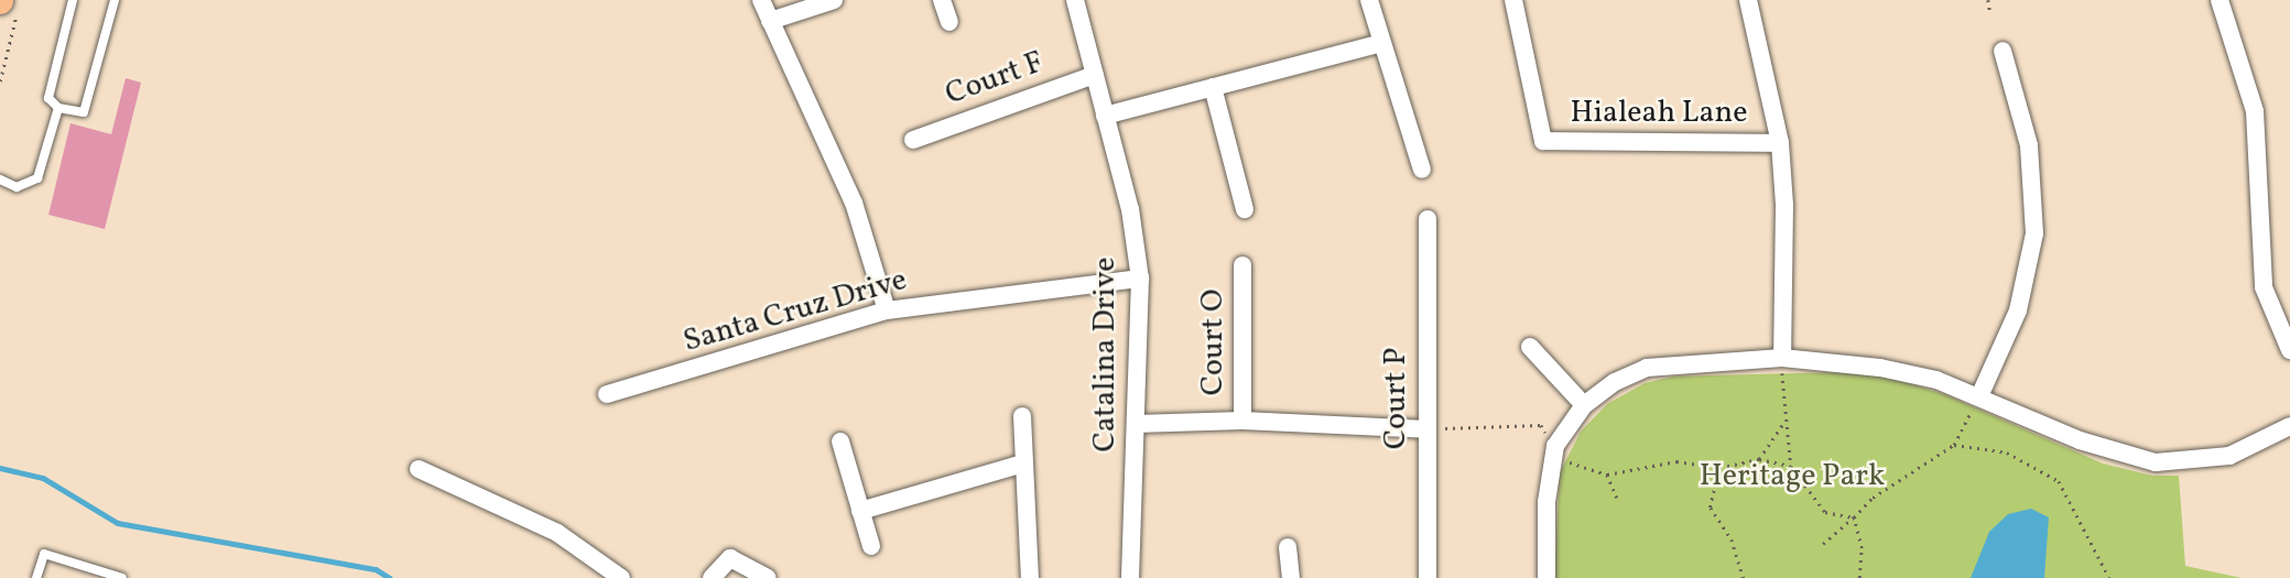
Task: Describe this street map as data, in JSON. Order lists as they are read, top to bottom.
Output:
{
  "streets": {
    "street": [
      "Court F",
      "Hialeah Lane",
      "Santa Cruz Drive",
      "Court O",
      "Catalina Drive",
      "Court P"
    ]
  },
  "crossings": [
    ["Court F", "Catalina Drive"],
    ["Santa Cruz Drive", "Catalina Drive"]
  ],
  "parks": ["Heritage Park"]
}
